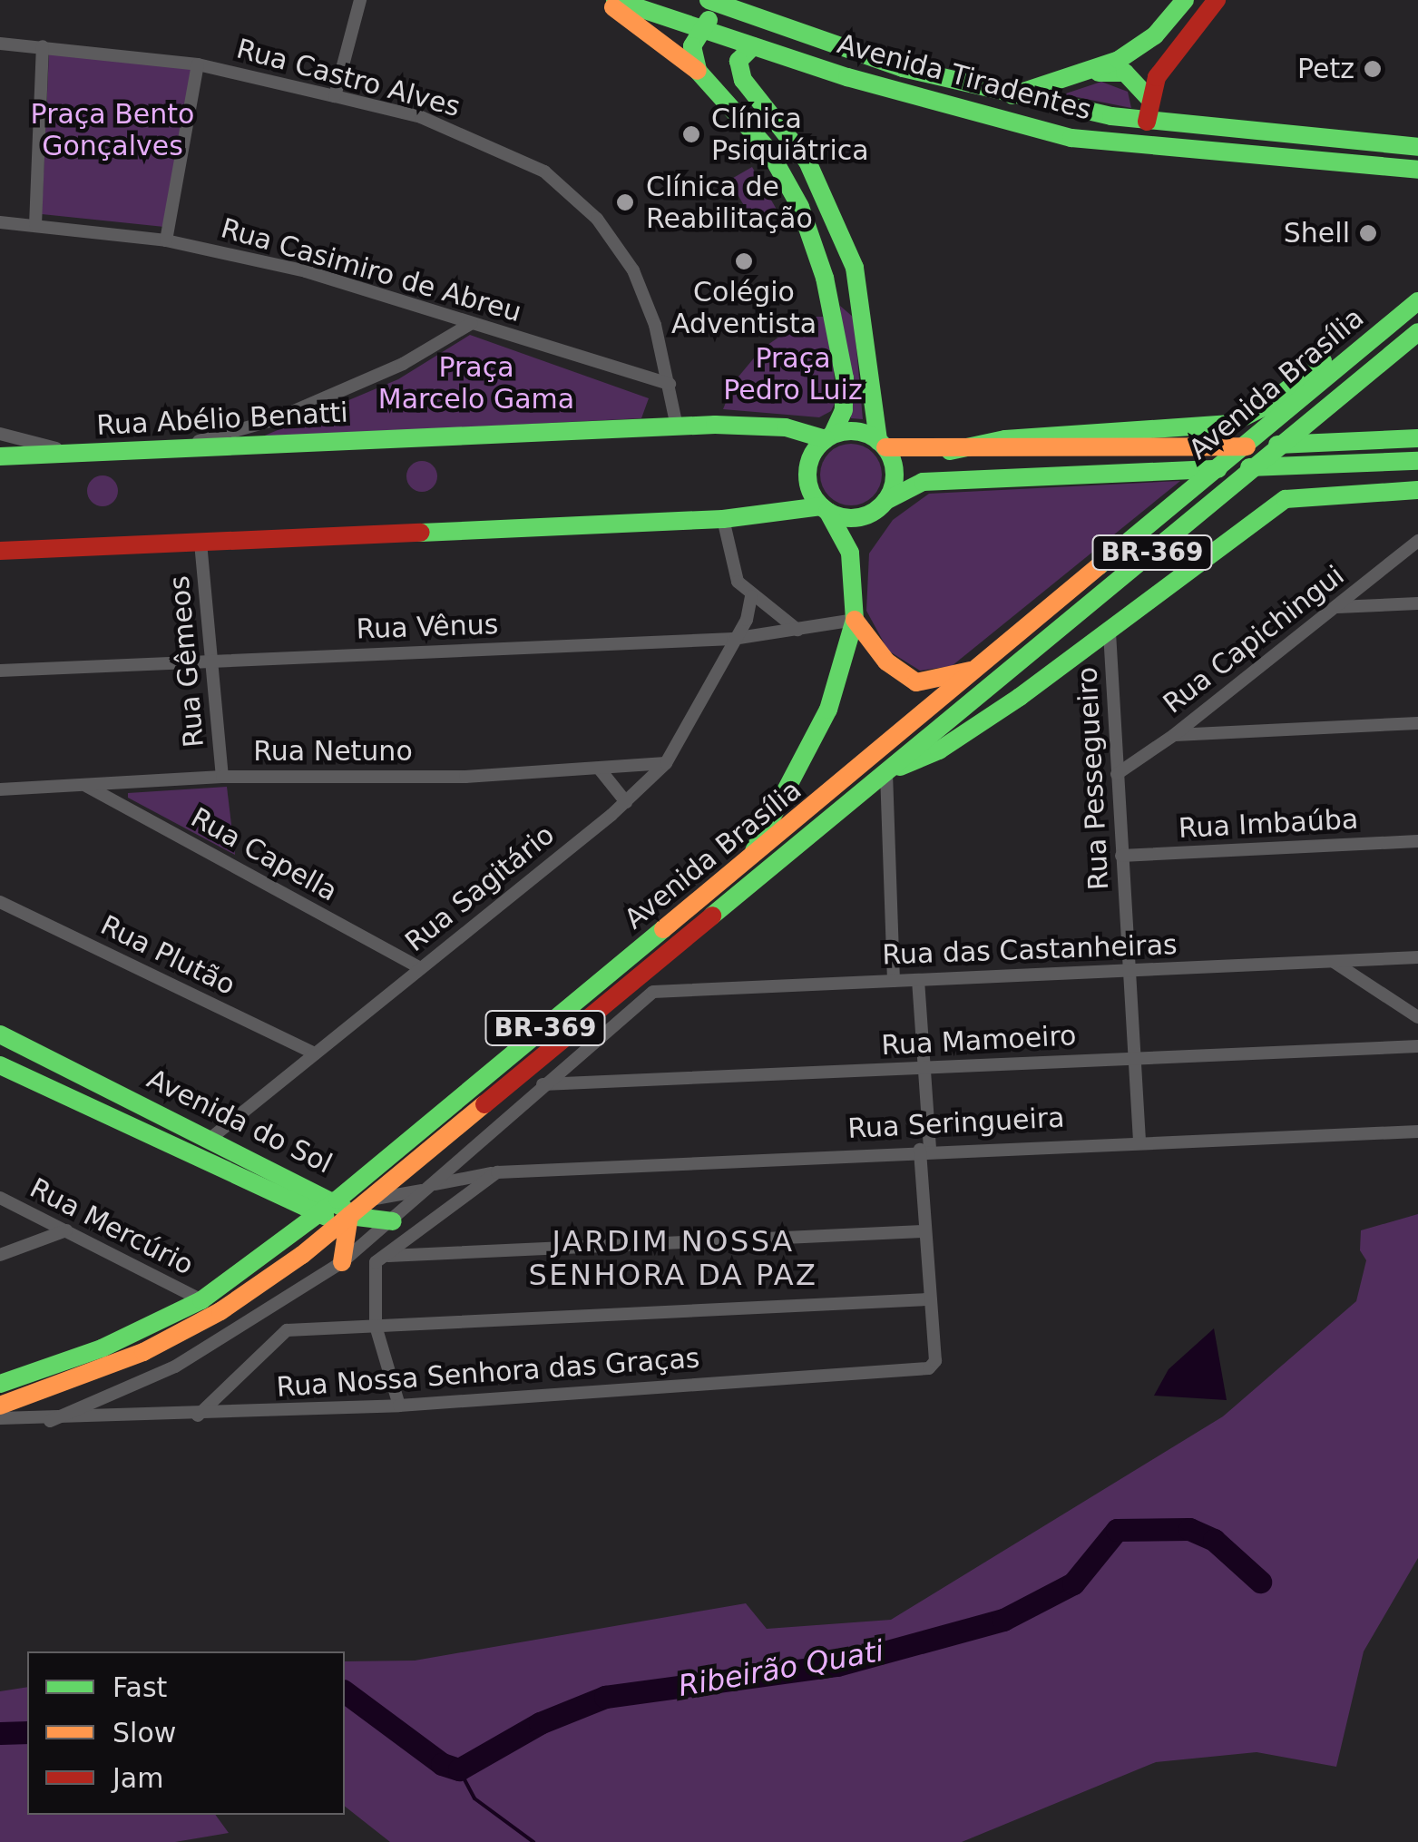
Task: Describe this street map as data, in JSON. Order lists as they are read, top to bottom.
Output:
{
  "streets": {
    "main road": [
      "Avenida Tiradentes",
      "Avenida Brasília",
      "Rua Abélio Benatti",
      "BR-369",
      "Avenida do Sol"
    ],
    "street": [
      "Rua Castro Alves",
      "Rua Casimiro de Abreu",
      "Rua Vênus",
      "Rua Capichingui",
      "Rua Gêmeos",
      "Rua Netuno",
      "Rua Pessegueiro",
      "Rua Imbaúba",
      "Rua Capella",
      "Rua Sagitário",
      "Rua das Castanheiras",
      "Rua Plutão",
      "Rua Mamoeiro",
      "Rua Seringueira",
      "Rua Mercúrio",
      "Rua Nossa Senhora das Graças"
    ]
  },
  "crossings": [
    ["Rua Castro Alves", "Rua Casimiro de Abreu"],
    ["Rua Castro Alves", "Rua Abélio Benatti"],
    ["Avenida Brasília", "Avenida do Sol"],
    ["Avenida Brasília", "Rua Seringueira"],
    ["Avenida Brasília", "Rua Mercúrio"],
    ["Rua Vênus", "Rua Gêmeos"],
    ["Rua Vênus", "Rua Sagitário"],
    ["Rua Capichingui", "Rua Pessegueiro"],
    ["Rua Gêmeos", "Rua Netuno"],
    ["Rua Netuno", "Rua Capella"],
    ["Rua Netuno", "Rua Sagitário"],
    ["Rua Pessegueiro", "Rua Imbaúba"],
    ["Rua Pessegueiro", "Rua das Castanheiras"],
    ["Rua Pessegueiro", "Rua Mamoeiro"],
    ["Rua Pessegueiro", "Rua Seringueira"],
    ["Rua Capella", "Rua Sagitário"],
    ["Rua Sagitário", "Rua Plutão"],
    ["Rua Sagitário", "Avenida do Sol"],
    ["Rua das Castanheiras", "Rua Mamoeiro"],
    ["Avenida do Sol", "Rua Seringueira"]
  ],
  "districts": ["JARDIM NOSSA SENHORA DA PAZ"],
  "water": ["Ribeirão Quati"],
  "parks": ["Praça Bento Gonçalves", "Praça Pedro Luiz", "Praça Marcelo Gama"],
  "places": [
    "Petz",
    "Clínica Psiquiátrica",
    "Clínica de Reabilitação",
    "Shell",
    "Colégio Adventista"
  ],
  "legend": ["Fast", "Slow", "Jam"]
}
